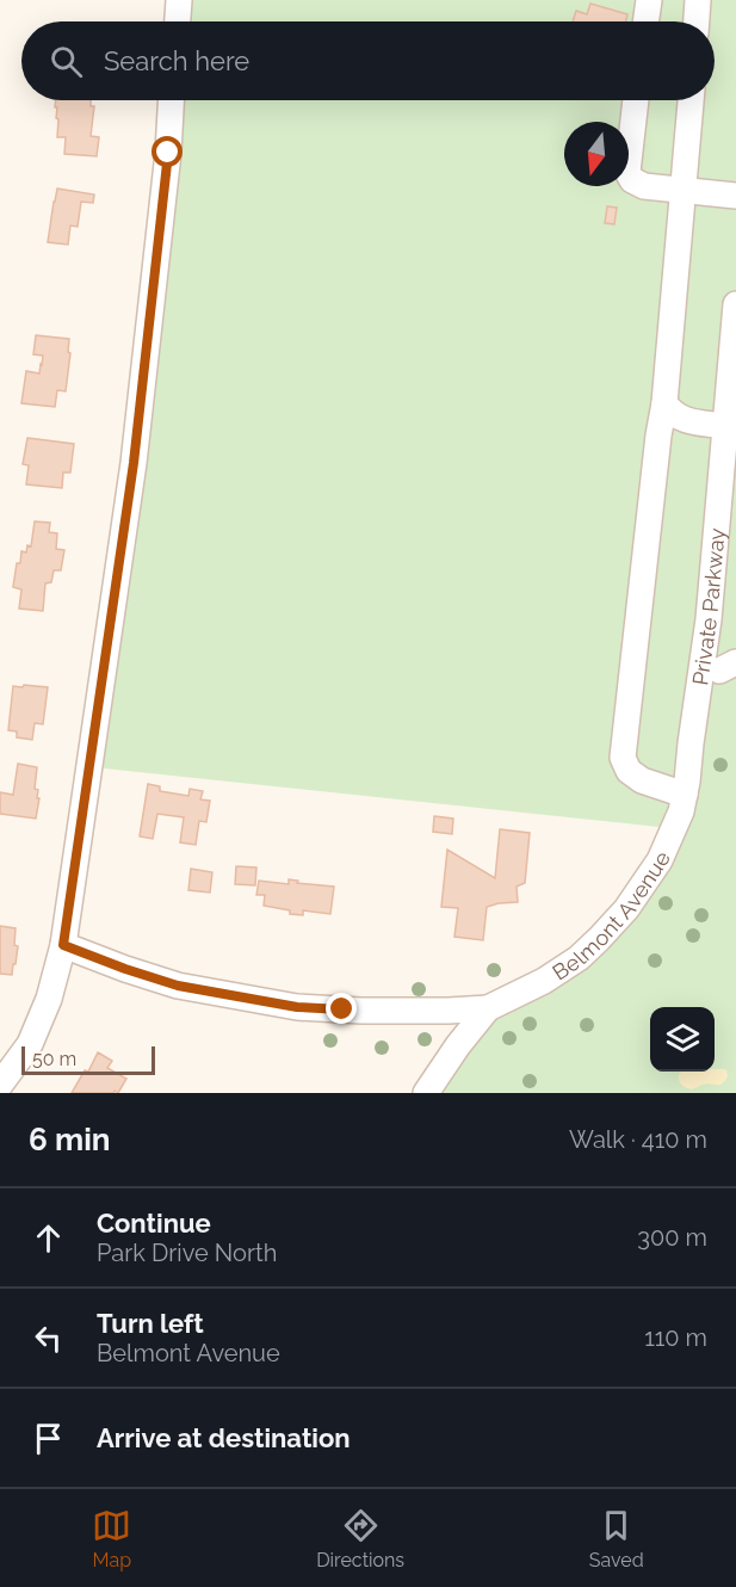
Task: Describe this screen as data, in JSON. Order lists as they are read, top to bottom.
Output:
{
  "streets": {
    "street": ["Private Parkway", "Belmont Avenue"]
  },
  "crossings": [
    ["Private Parkway", "Belmont Avenue"]
  ],
  "scale_bar": "50 m",
  "north": "bottom",
  "page": {
    "search": "Search here",
    "scale": "50 m",
    "heading": ["6 min", "Walk · 410 m"],
    "list": [
      ["Continue", "Park Drive North", "300 m"],
      ["Turn left", "Belmont Avenue", "110 m"],
      "Arrive at destination"
    ],
    "nav": ["Map", "Directions", "Saved"]
  }
}
